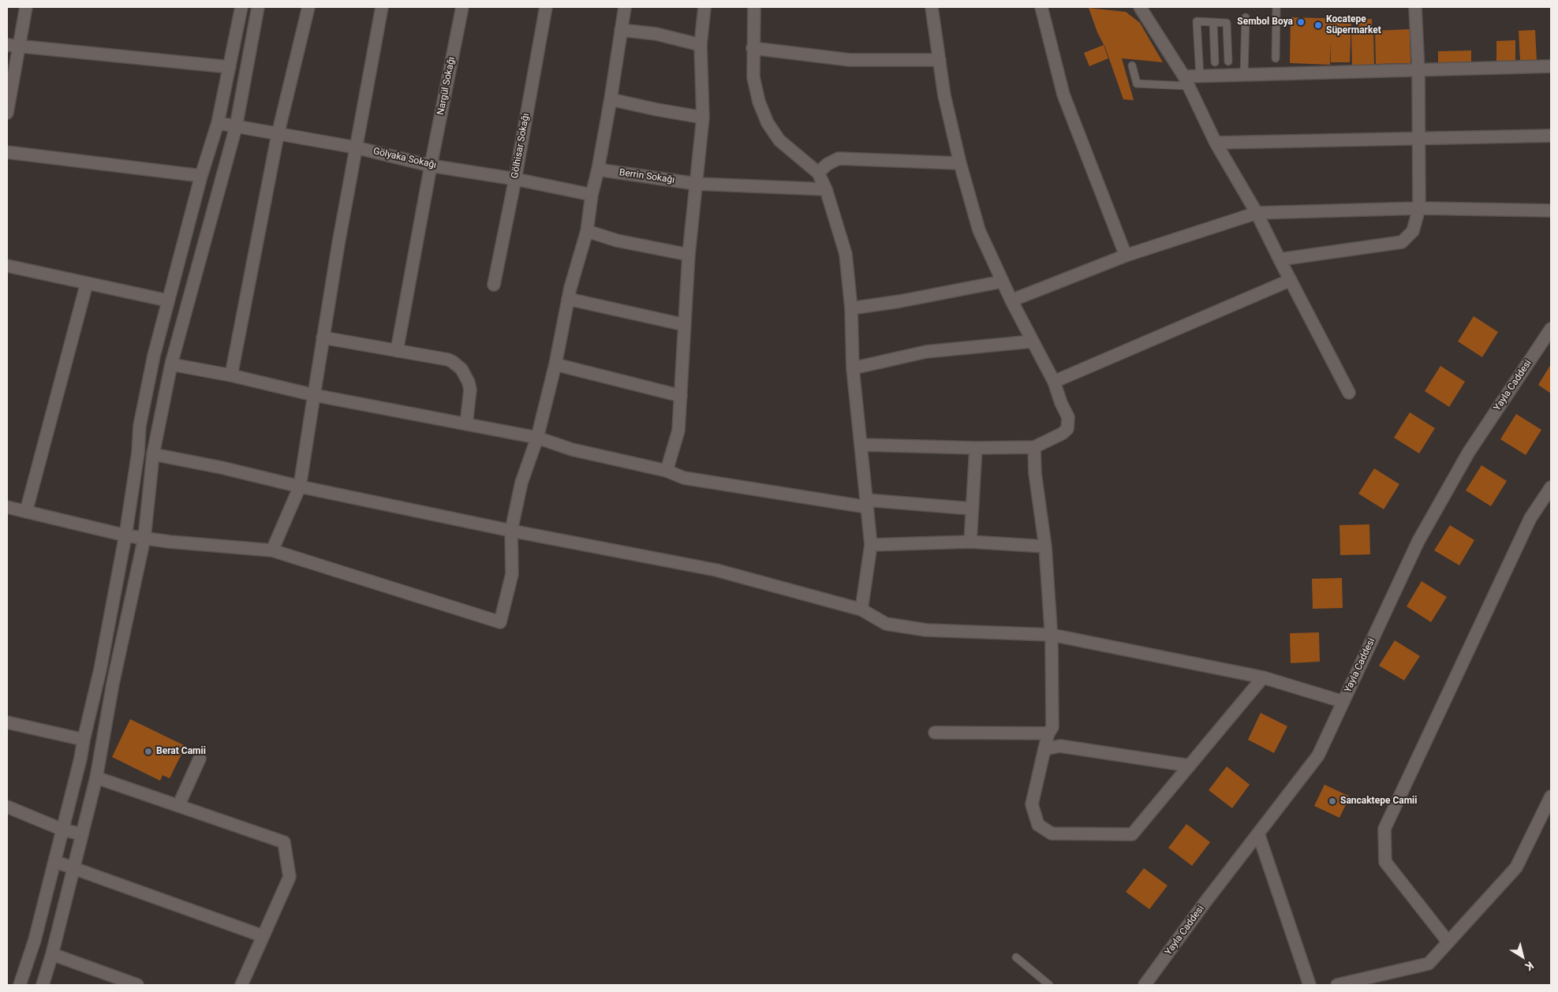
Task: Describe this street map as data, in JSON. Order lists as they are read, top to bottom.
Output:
{
  "streets": {
    "street": [
      "Nargül Sokağı",
      "Gölhisar Sokağı",
      "Gölyaka Sokağı",
      "Berrin Sokağı",
      "Yayla Caddesi"
    ]
  },
  "crossings": [
    ["Nargül Sokağı", "Gölyaka Sokağı"],
    ["Gölhisar Sokağı", "Gölyaka Sokağı"]
  ],
  "places": [
    "Sembol Boya",
    "Kocatepe Süpermarket",
    "Berat Camii",
    "Sancaktepe Camii"
  ],
  "north": "bottom right"
}
